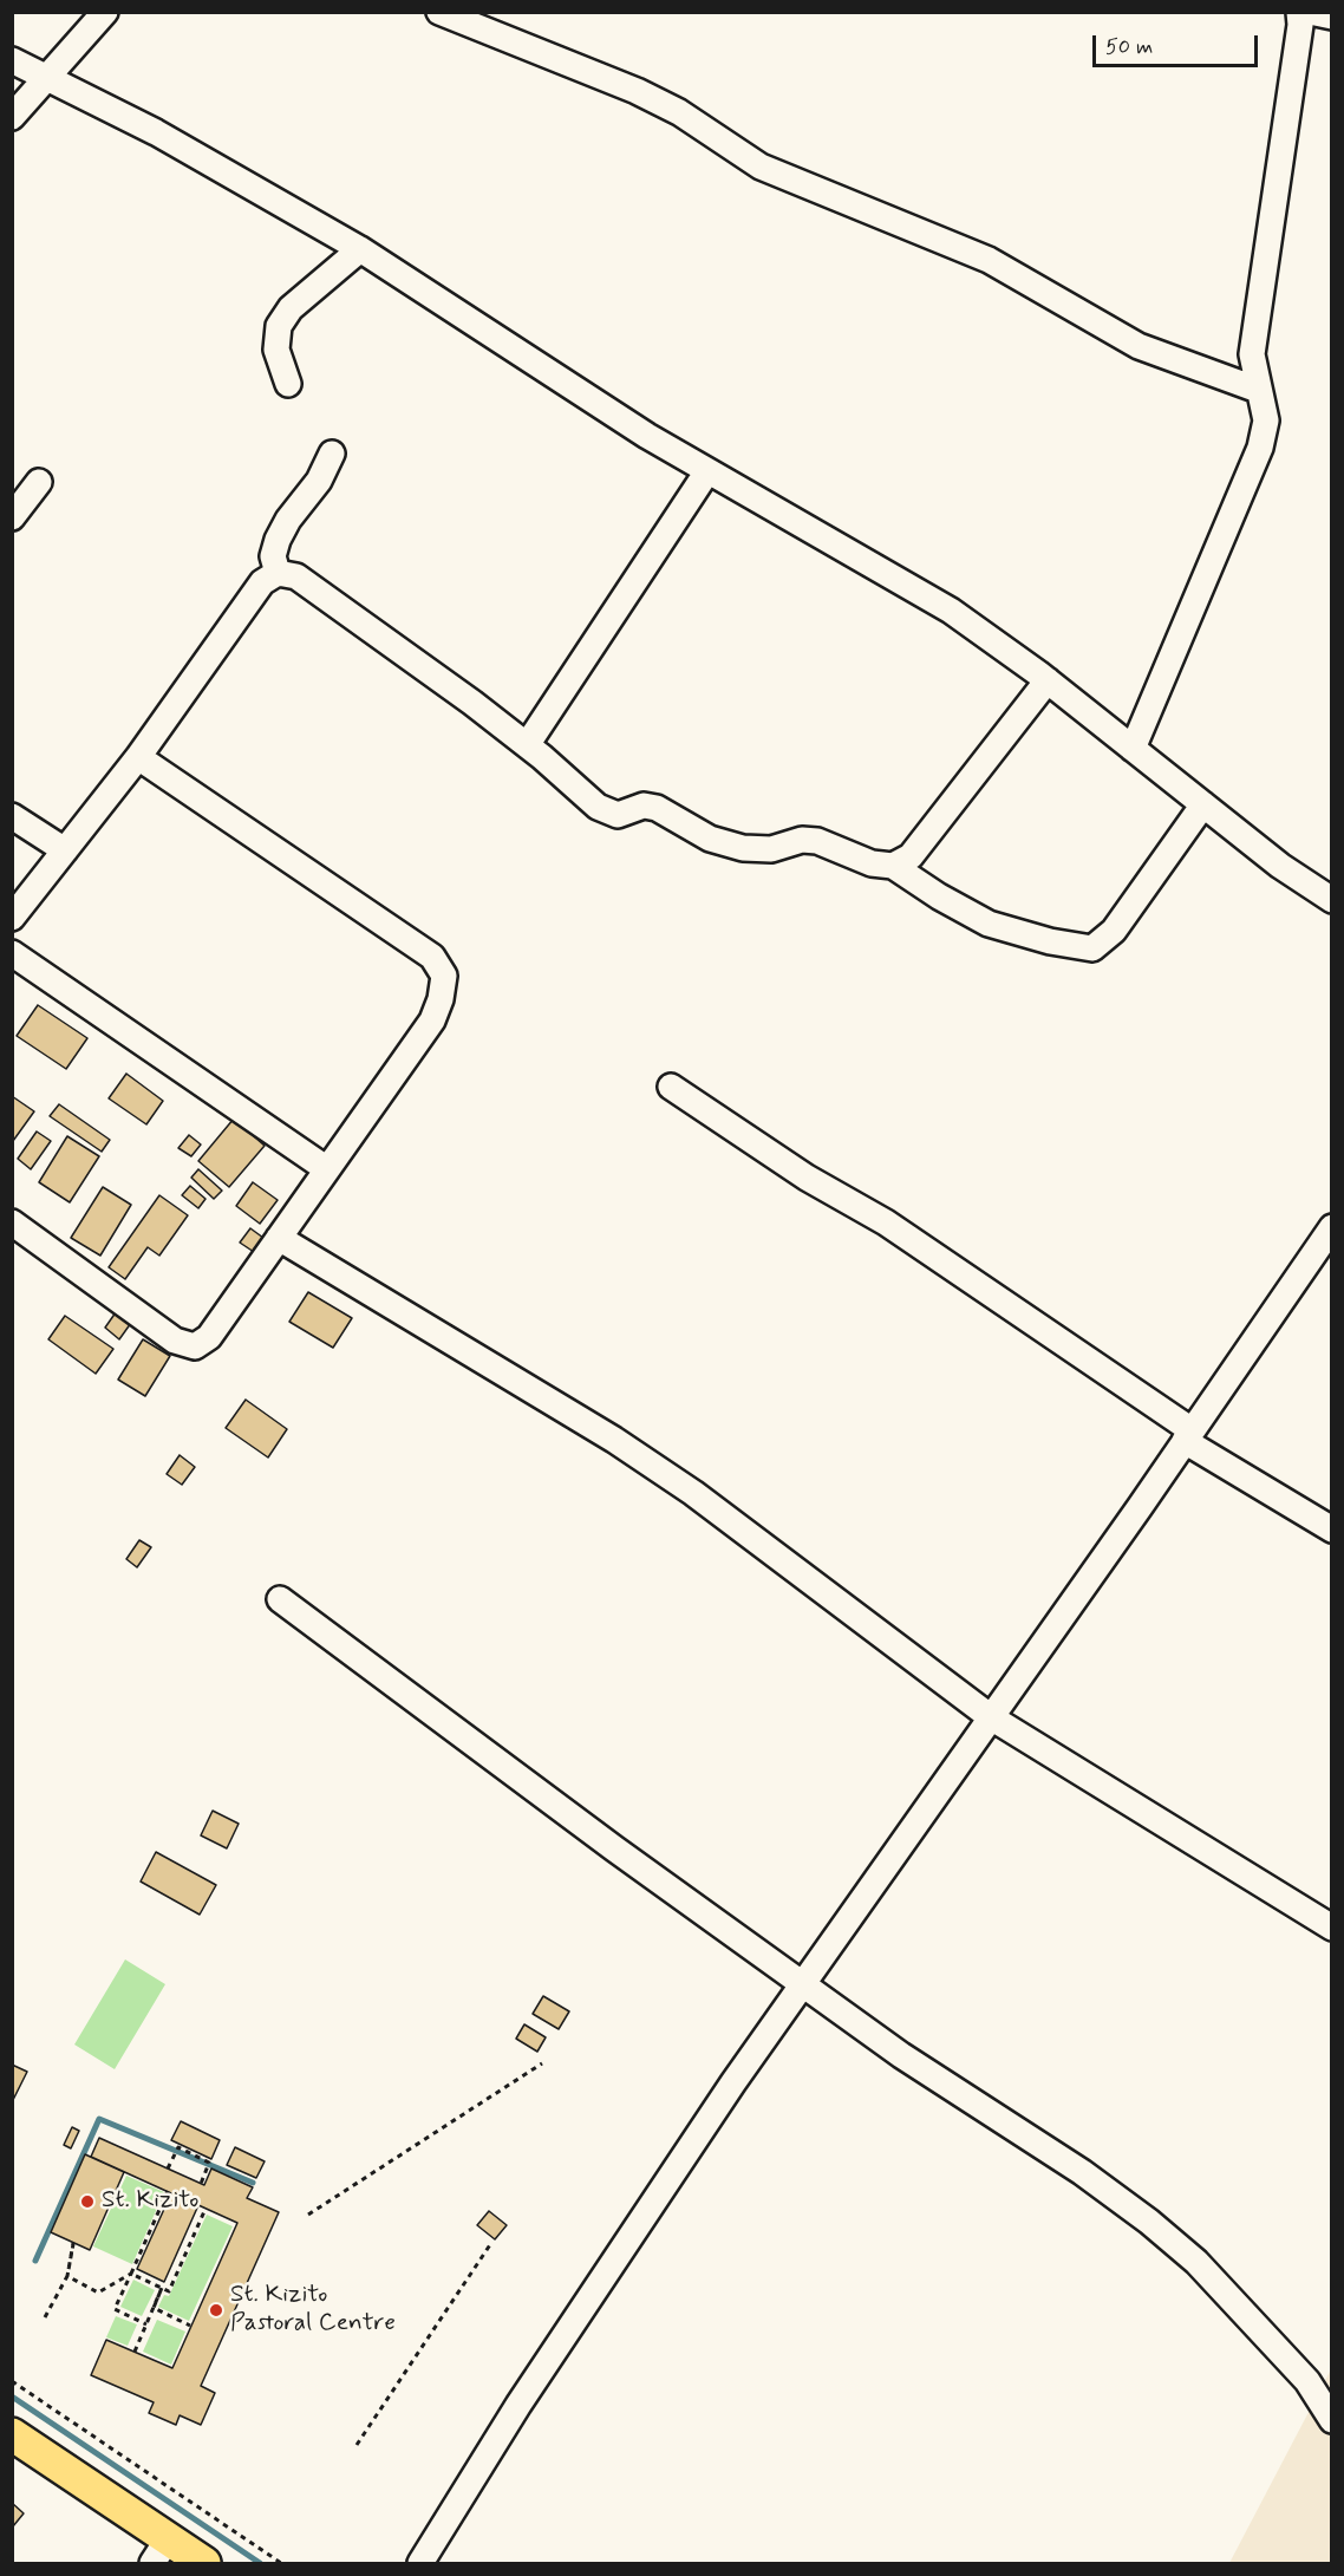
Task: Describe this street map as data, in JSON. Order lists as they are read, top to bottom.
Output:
{
  "places": ["St. Kizito", "St. Kizito Pastoral Centre"],
  "scale_bar": "50 m"
}
